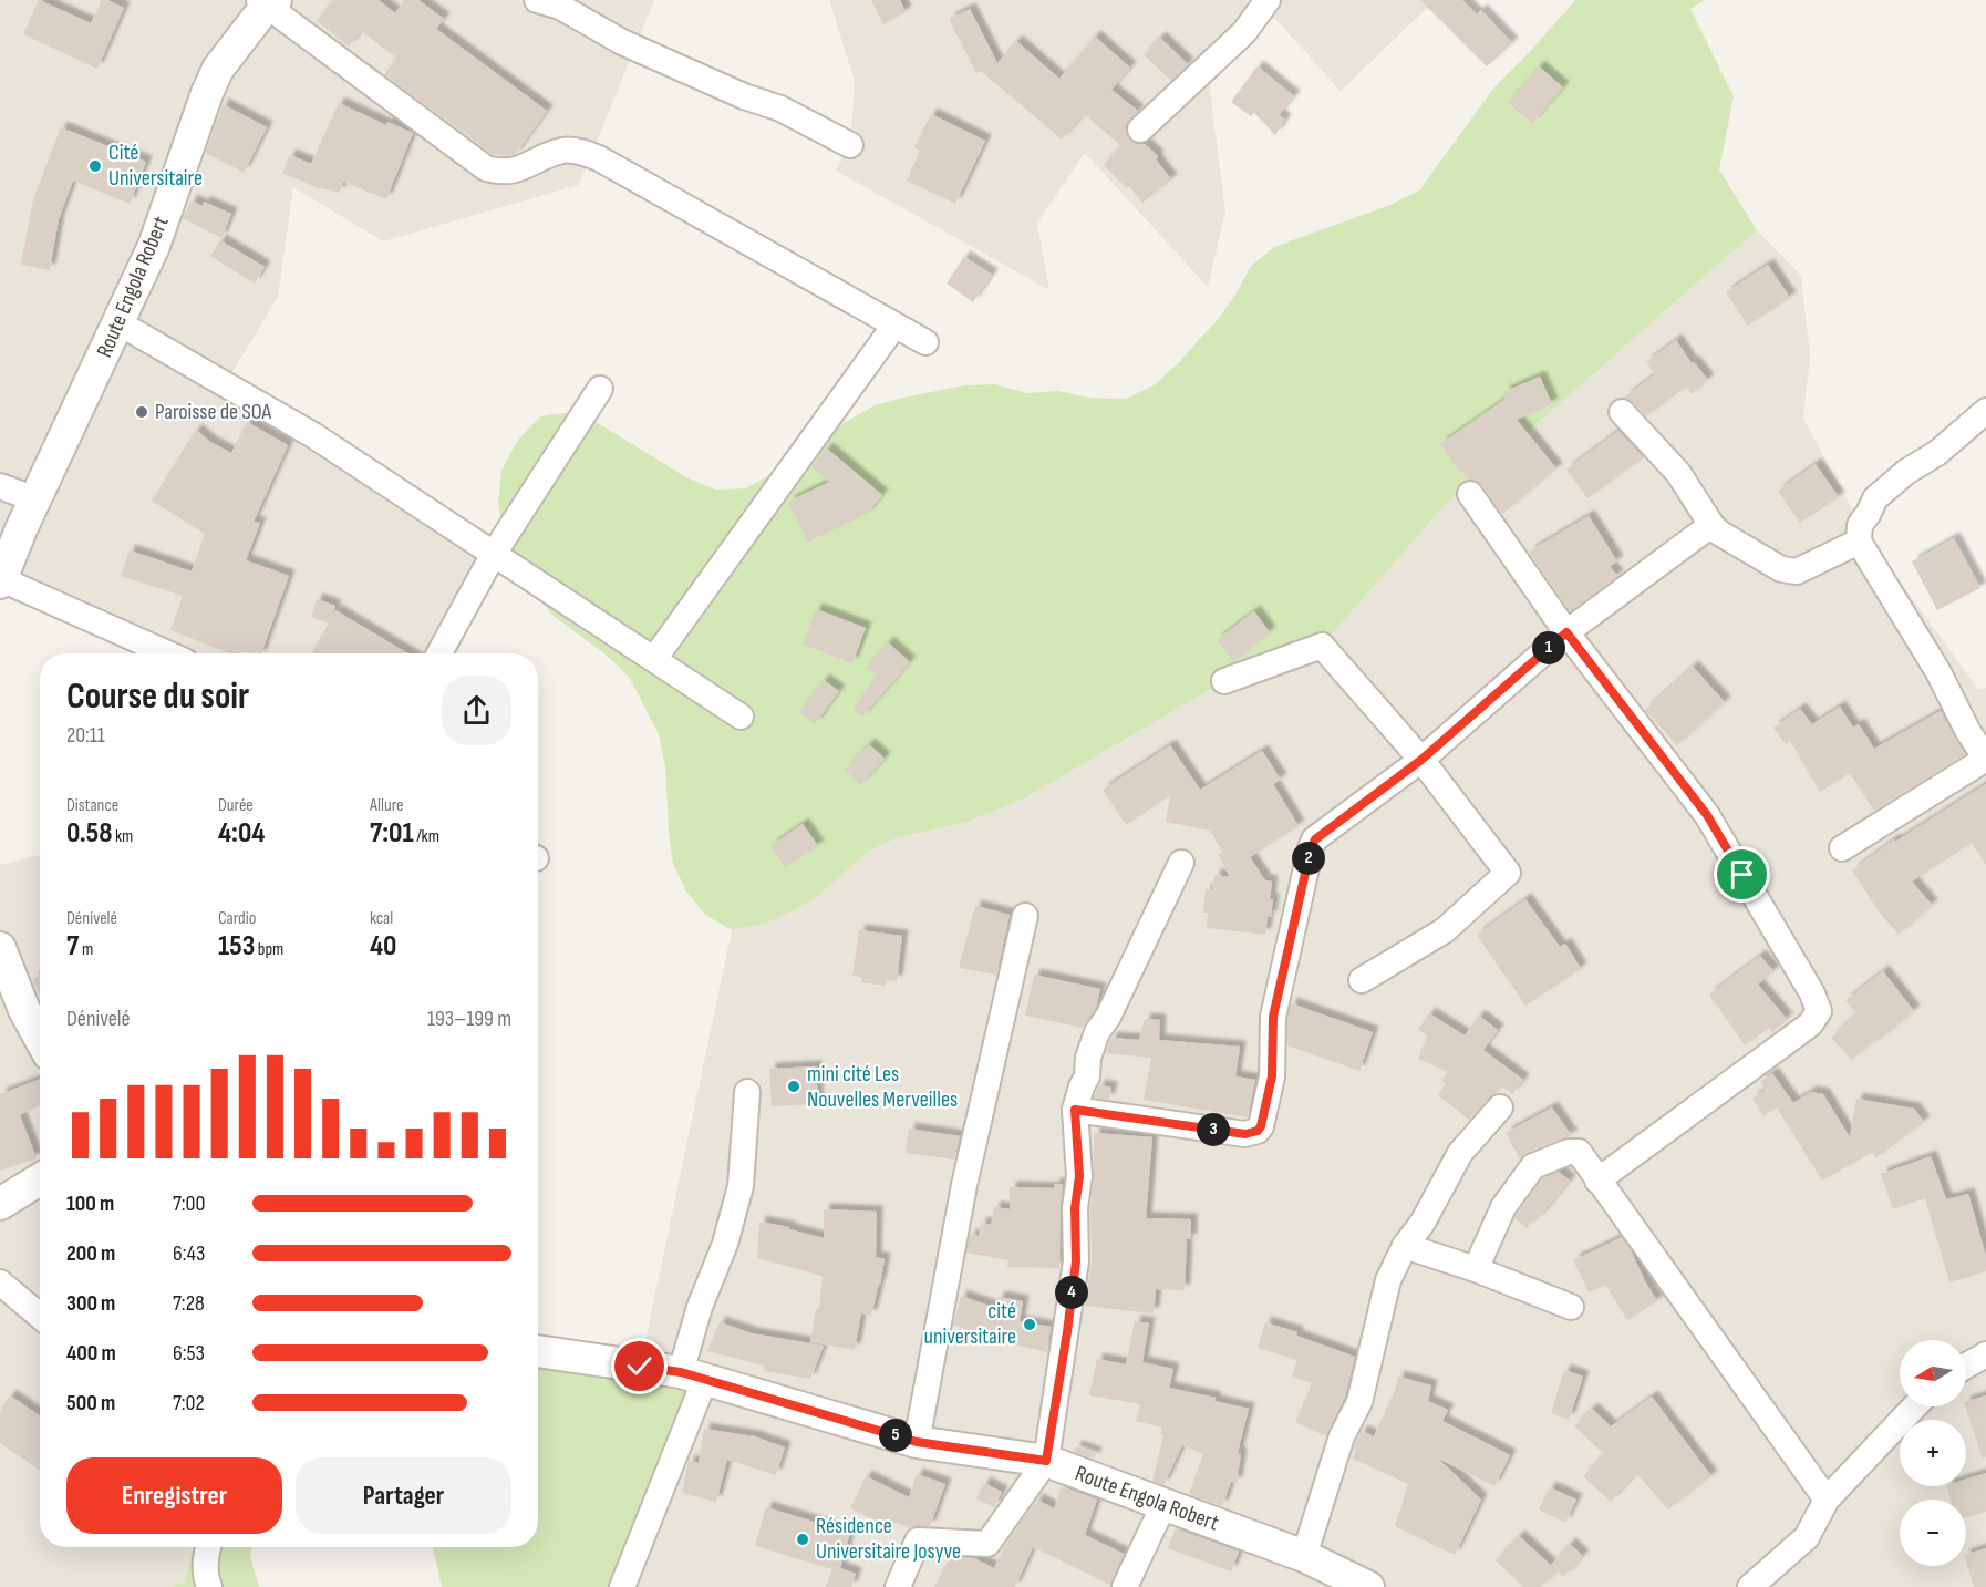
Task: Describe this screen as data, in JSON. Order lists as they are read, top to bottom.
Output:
{
  "streets": {
    "street": ["Route Engola Robert"]
  },
  "places": [
    "Cité Universitaire",
    "Paroisse de SOA",
    "mini cité Les Nouvelles Merveilles",
    "cité universitaire",
    "Résidence Universitaire Josyve"
  ],
  "north": "left",
  "page": {
    "pins": [
      "1",
      "2",
      "3",
      "4",
      "5"
    ],
    "heading": ["Course du soir", "20:11"],
    "stats": [
      ["Distance", "0.58 km"],
      ["Durée", "4:04"],
      ["Allure", "7:01 /km"],
      ["Dénivelé", "7 m"],
      ["Cardio", "153 bpm"],
      ["kcal", "40"]
    ],
    "chart": ["Dénivelé", "193–199 m"],
    "list": [
      {
        "name": "100 m",
        "note": "7:00"
      },
      {
        "name": "200 m",
        "note": "6:43"
      },
      {
        "name": "300 m",
        "note": "7:28"
      },
      {
        "name": "400 m",
        "note": "6:53"
      },
      {
        "name": "500 m",
        "note": "7:02"
      }
    ],
    "map_buttons": ["+", "−"],
    "buttons": ["Enregistrer", "Partager"]
  }
}
